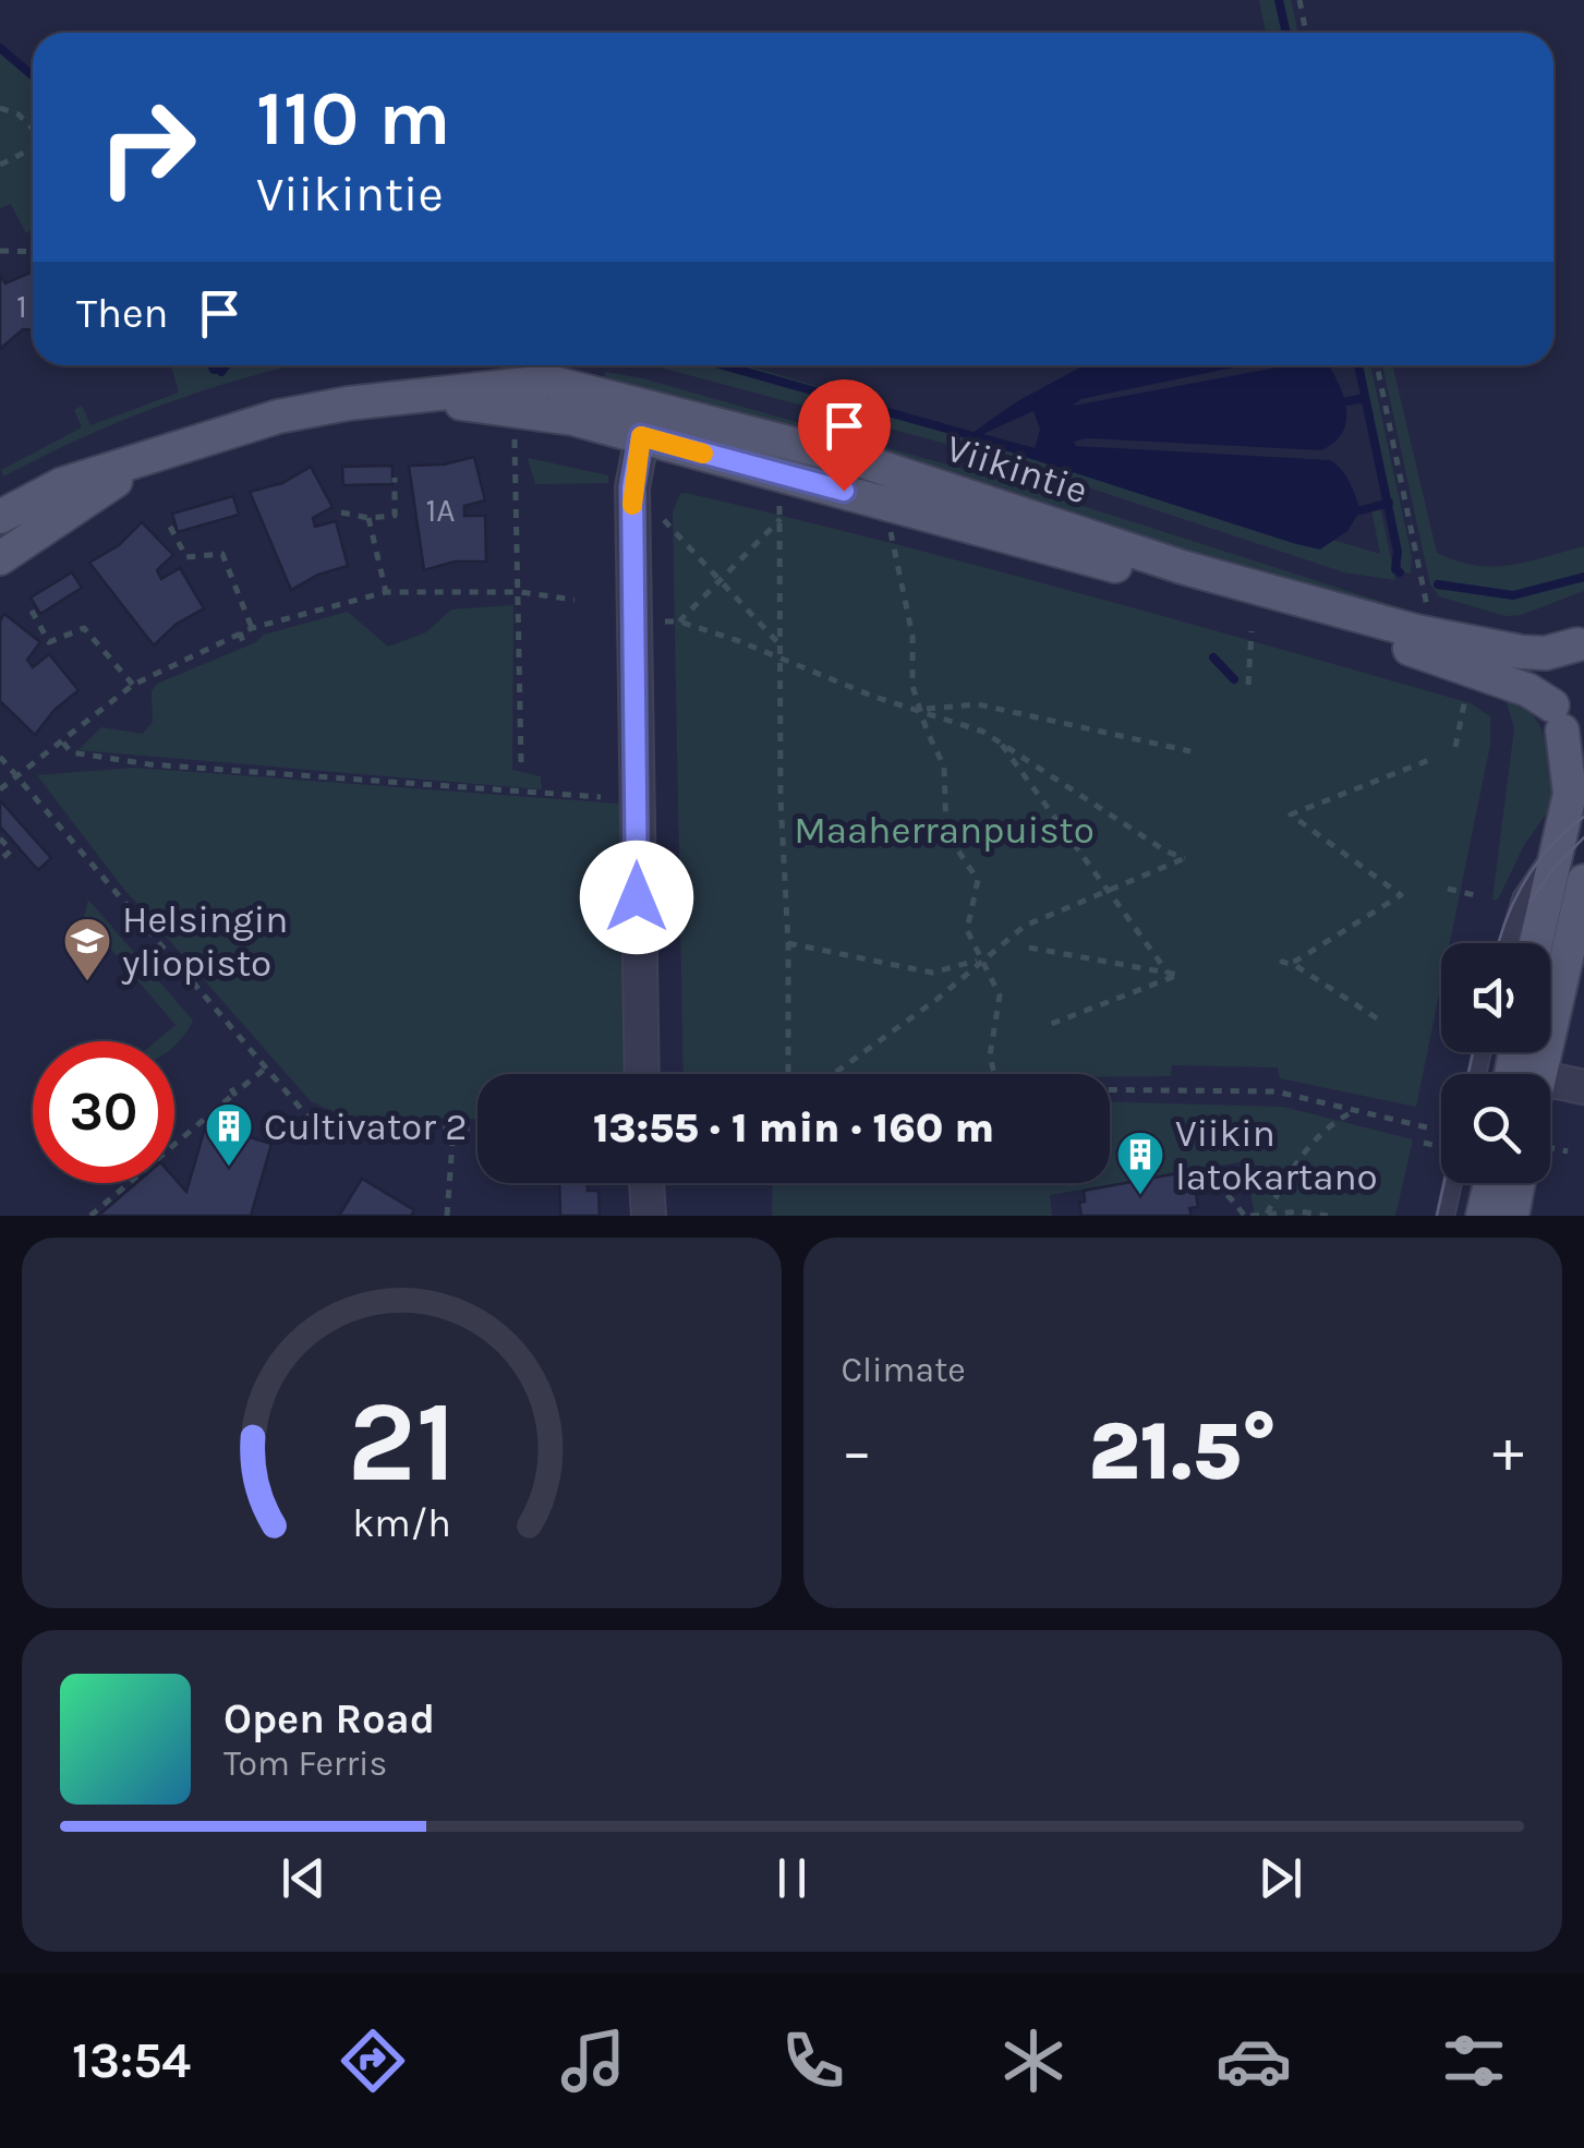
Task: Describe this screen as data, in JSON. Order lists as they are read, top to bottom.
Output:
{
  "streets": {
    "main road": ["Viikintie"]
  },
  "parks": ["Maaherranpuisto"],
  "places": {
    "school or university": ["Helsingin yliopisto"],
    "building": ["Cultivator 2", "Viikin latokartano"]
  },
  "house_numbers": ["1", "1A"],
  "page": {
    "turn": ["110 m", "Viikintie"],
    "then": "Then",
    "limit": "30",
    "trip": "13:55 · 1 min · 160 m",
    "tile": "Climate",
    "heat": ["−", "21.5°", "+"],
    "song": ["Open Road", "Tom Ferris"],
    "tabs": "13:54",
    "gauge": ["21", "km/h"]
  }
}
